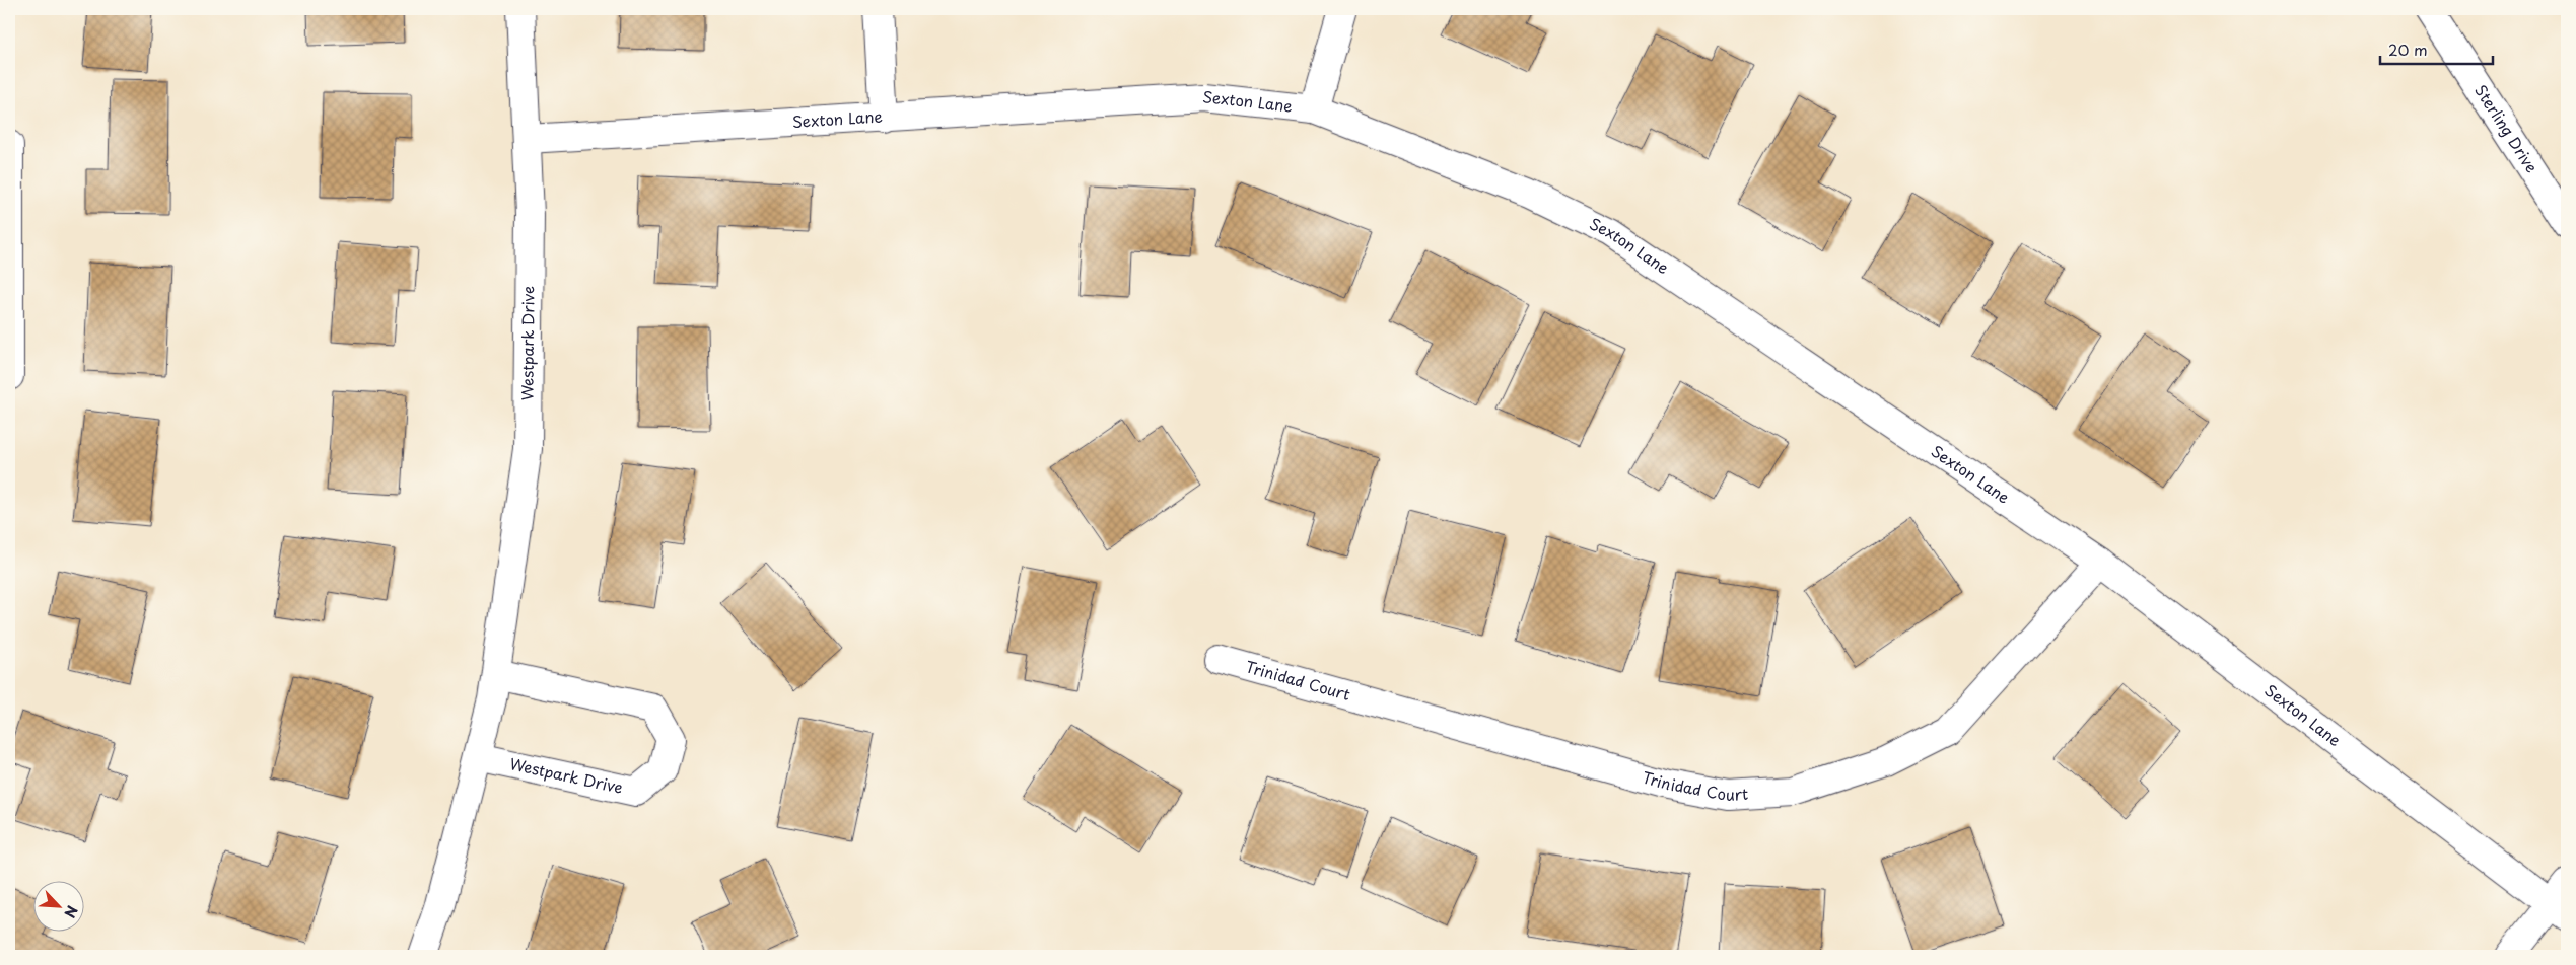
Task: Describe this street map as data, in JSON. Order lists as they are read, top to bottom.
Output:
{
  "streets": {
    "street": [
      "Sexton Lane",
      "Sterling Drive",
      "Westpark Drive",
      "Trinidad Court"
    ]
  },
  "crossings": [
    ["Sexton Lane", "Westpark Drive"],
    ["Sexton Lane", "Trinidad Court"]
  ],
  "scale_bar": "20 m",
  "north": "bottom right"
}
